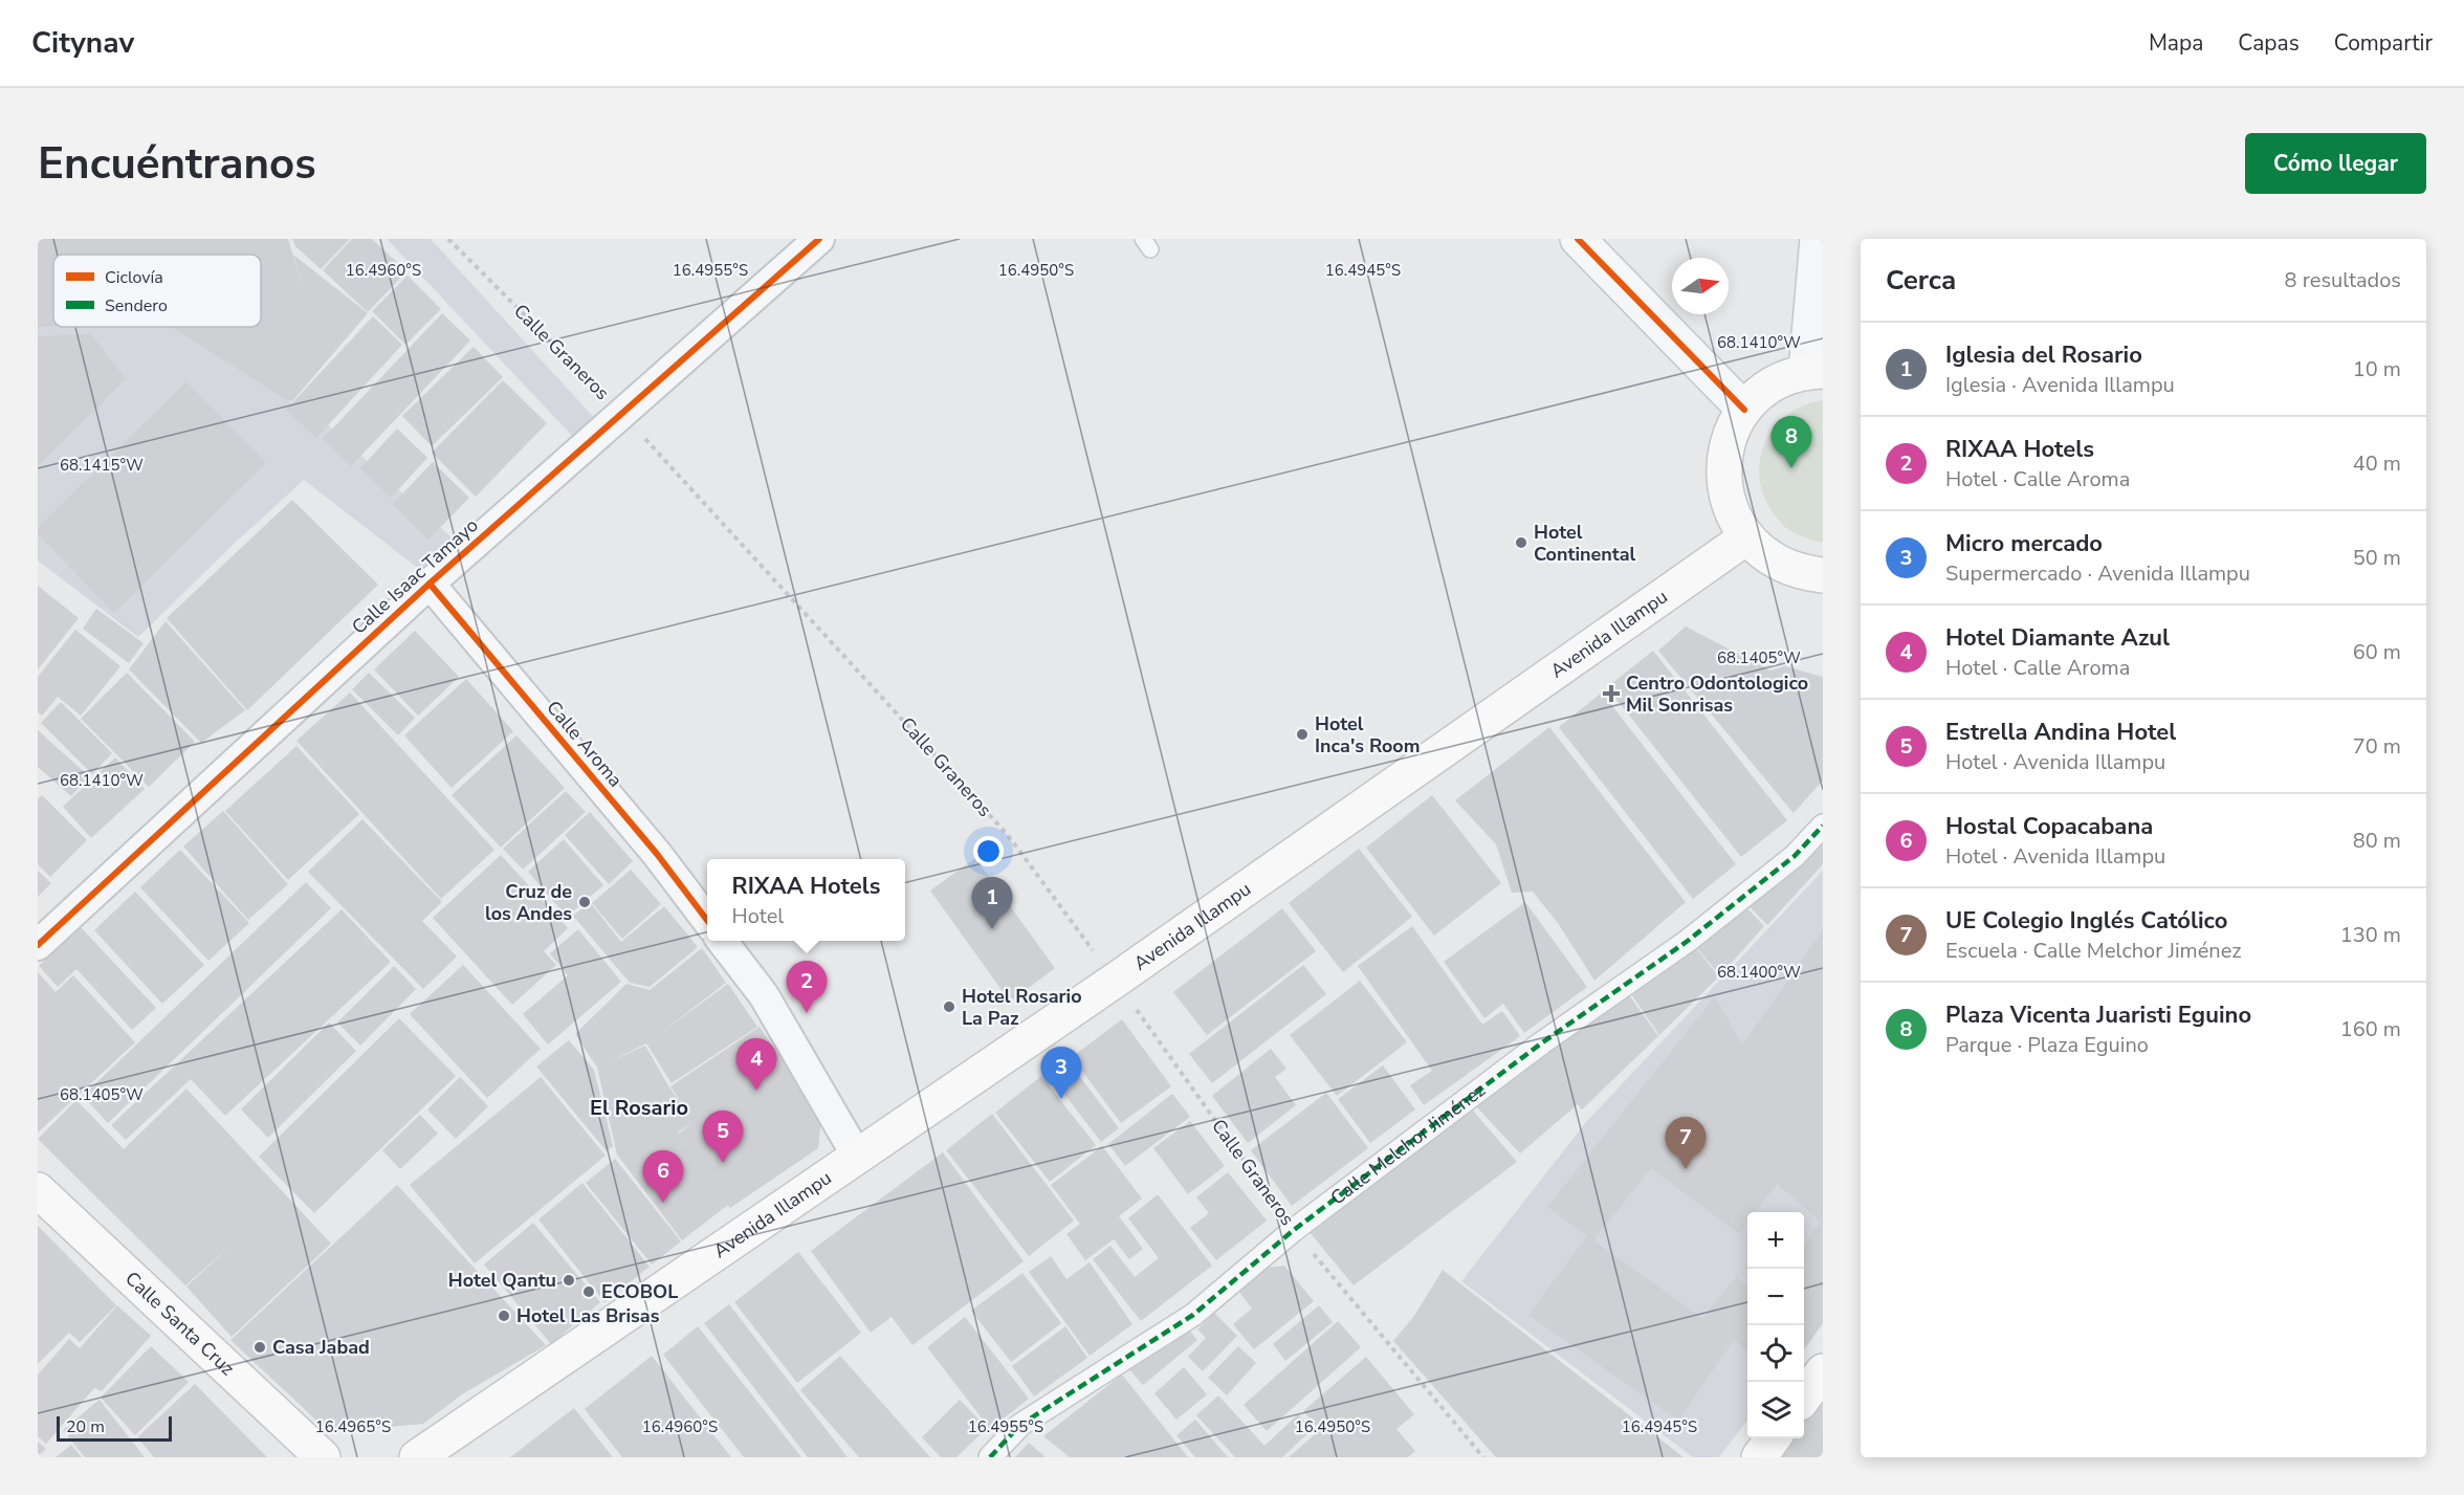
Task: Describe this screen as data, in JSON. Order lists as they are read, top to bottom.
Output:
{
  "streets": {
    "main road": ["Avenida Illampu", "Calle Santa Cruz"],
    "street": ["Calle Isaac Tamayo", "Calle Aroma", "Calle Melchor Jiménez"],
    "path": ["Calle Graneros"]
  },
  "crossings": [
    ["Calle Graneros", "Calle Isaac Tamayo"],
    ["Calle Graneros", "Avenida Illampu"],
    ["Calle Graneros", "Calle Melchor Jiménez"],
    ["Calle Isaac Tamayo", "Calle Aroma"]
  ],
  "districts": ["El Rosario"],
  "places": {
    "other": [
      "Hotel Continental",
      "Hotel Inca's Room",
      "Cruz de los Andes",
      "Hotel Rosario La Paz",
      "Hotel Qantu",
      "ECOBOL",
      "Hotel Las Brisas",
      "Casa Jabad"
    ],
    "health": ["Centro Odontologico Mil Sonrisas"]
  },
  "legend": ["Ciclovía", "Sendero"],
  "scale_bar": "20 m",
  "north": "right",
  "page": {
    "header": "Citynav",
    "nav": ["Mapa", "Capas", "Compartir"],
    "buttons": "Cómo llegar",
    "title": "Encuéntranos",
    "heading": ["Cerca", "8 resultados"],
    "list": [
      {
        "mark": "1",
        "name": "Iglesia del Rosario",
        "note": "Iglesia · Avenida Illampu",
        "value": "10 m"
      },
      {
        "mark": "2",
        "name": "RIXAA Hotels",
        "note": "Hotel · Calle Aroma",
        "value": "40 m"
      },
      {
        "mark": "3",
        "name": "Micro mercado",
        "note": "Supermercado · Avenida Illampu",
        "value": "50 m"
      },
      {
        "mark": "4",
        "name": "Hotel Diamante Azul",
        "note": "Hotel · Calle Aroma",
        "value": "60 m"
      },
      {
        "mark": "5",
        "name": "Estrella Andina Hotel",
        "note": "Hotel · Avenida Illampu",
        "value": "70 m"
      },
      {
        "mark": "6",
        "name": "Hostal Copacabana",
        "note": "Hotel · Avenida Illampu",
        "value": "80 m"
      },
      {
        "mark": "7",
        "name": "UE Colegio Inglés Católico",
        "note": "Escuela · Calle Melchor Jiménez",
        "value": "130 m"
      },
      {
        "mark": "8",
        "name": "Plaza Vicenta Juaristi Eguino",
        "note": "Parque · Plaza Eguino",
        "value": "160 m"
      }
    ],
    "pins": [
      "8",
      "1",
      "2",
      "4",
      "3",
      "5",
      "7",
      "6"
    ],
    "popup": ["RIXAA Hotels", "Hotel"],
    "map_buttons": ["+", "−"],
    "scale": "20 m"
  },
  "coordinates": [
    "16.4960°S",
    "16.4955°S",
    "16.4950°S",
    "16.4945°S",
    "68.1410°W",
    "68.1415°W",
    "68.1405°W",
    "68.1400°W",
    "16.4965°S"
  ]
}
